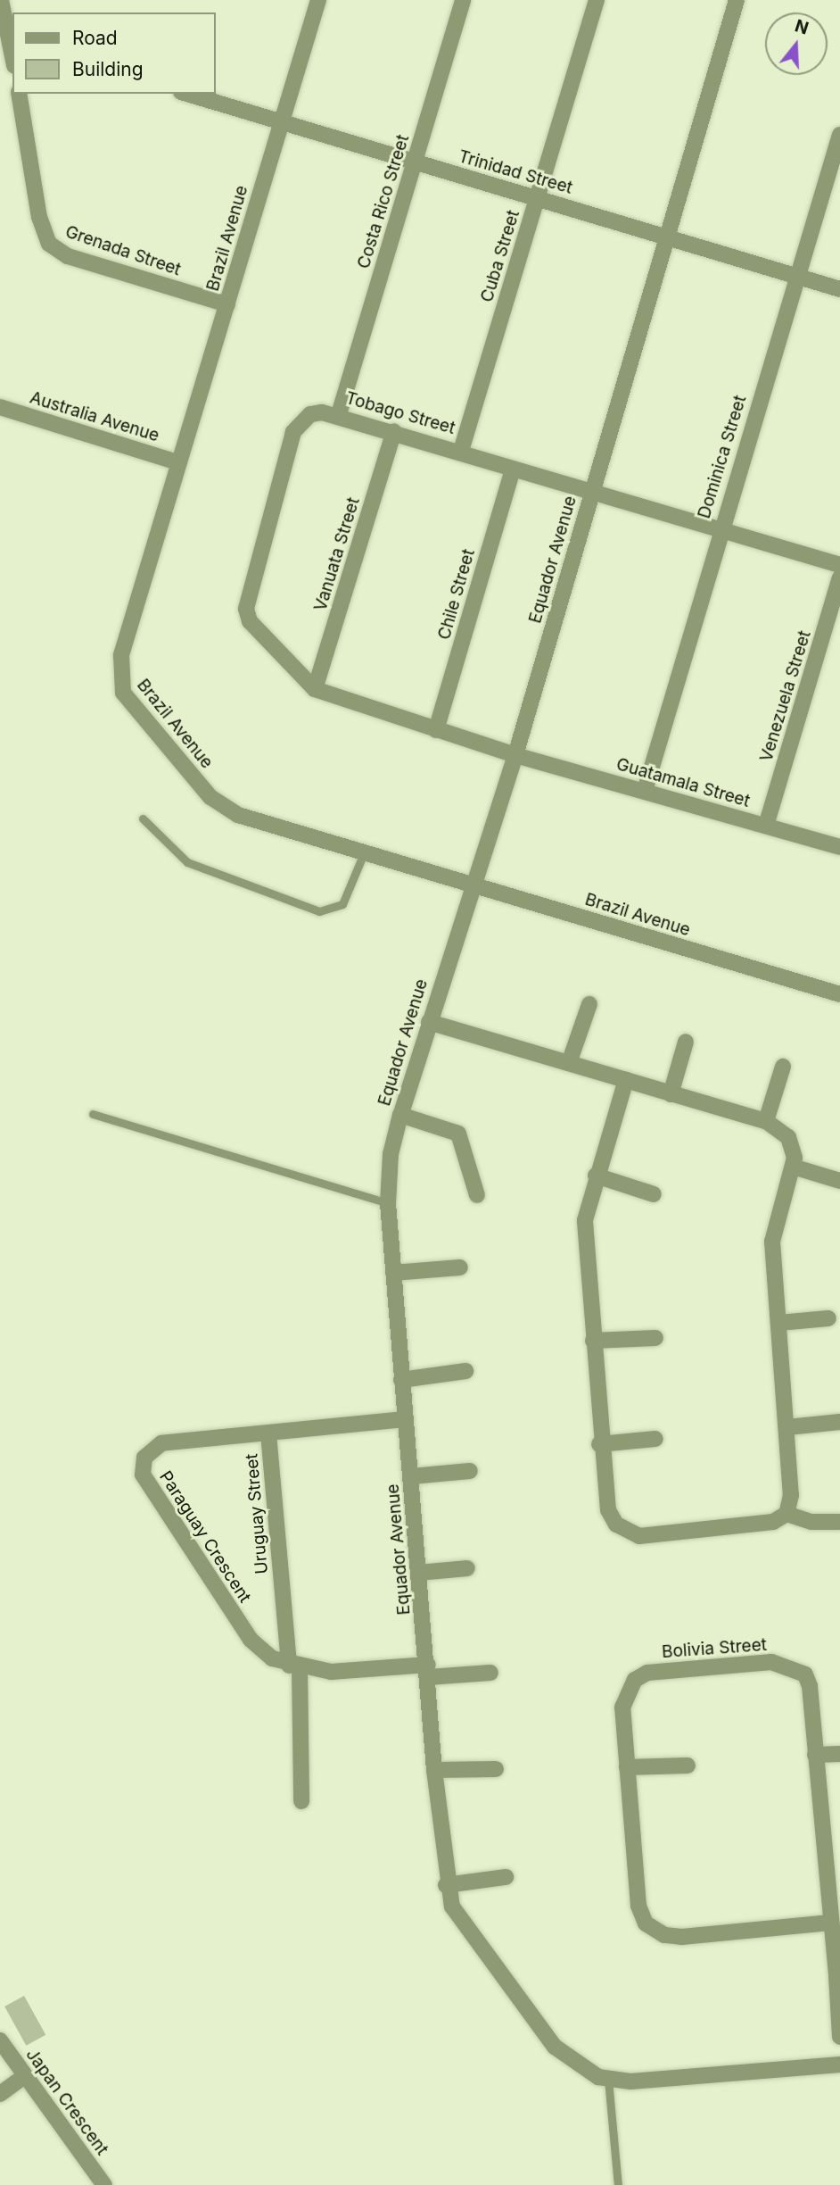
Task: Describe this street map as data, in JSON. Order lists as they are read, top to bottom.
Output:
{
  "streets": {
    "street": [
      "Trinidad Street",
      "Costa Rico Street",
      "Brazil Avenue",
      "Grenada Street",
      "Cuba Street",
      "Tobago Street",
      "Australia Avenue",
      "Dominica Street",
      "Vanuata Street",
      "Equador Avenue",
      "Chile Street",
      "Venezuela Street",
      "Guatamala Street",
      "Uruguay Street",
      "Paraguay Crescent",
      "Bolivia Street",
      "Japan Crescent"
    ]
  },
  "crossings": [
    ["Trinidad Street", "Costa Rico Street"],
    ["Trinidad Street", "Brazil Avenue"],
    ["Trinidad Street", "Cuba Street"],
    ["Trinidad Street", "Dominica Street"],
    ["Trinidad Street", "Equador Avenue"],
    ["Costa Rico Street", "Tobago Street"],
    ["Brazil Avenue", "Grenada Street"],
    ["Brazil Avenue", "Australia Avenue"],
    ["Brazil Avenue", "Equador Avenue"],
    ["Cuba Street", "Tobago Street"],
    ["Tobago Street", "Dominica Street"],
    ["Tobago Street", "Vanuata Street"],
    ["Tobago Street", "Equador Avenue"],
    ["Tobago Street", "Chile Street"],
    ["Tobago Street", "Guatamala Street"],
    ["Dominica Street", "Guatamala Street"],
    ["Equador Avenue", "Guatamala Street"],
    ["Equador Avenue", "Paraguay Crescent"],
    ["Venezuela Street", "Guatamala Street"],
    ["Uruguay Street", "Paraguay Crescent"]
  ],
  "legend": ["Road", "Building"],
  "north": "top"
}
